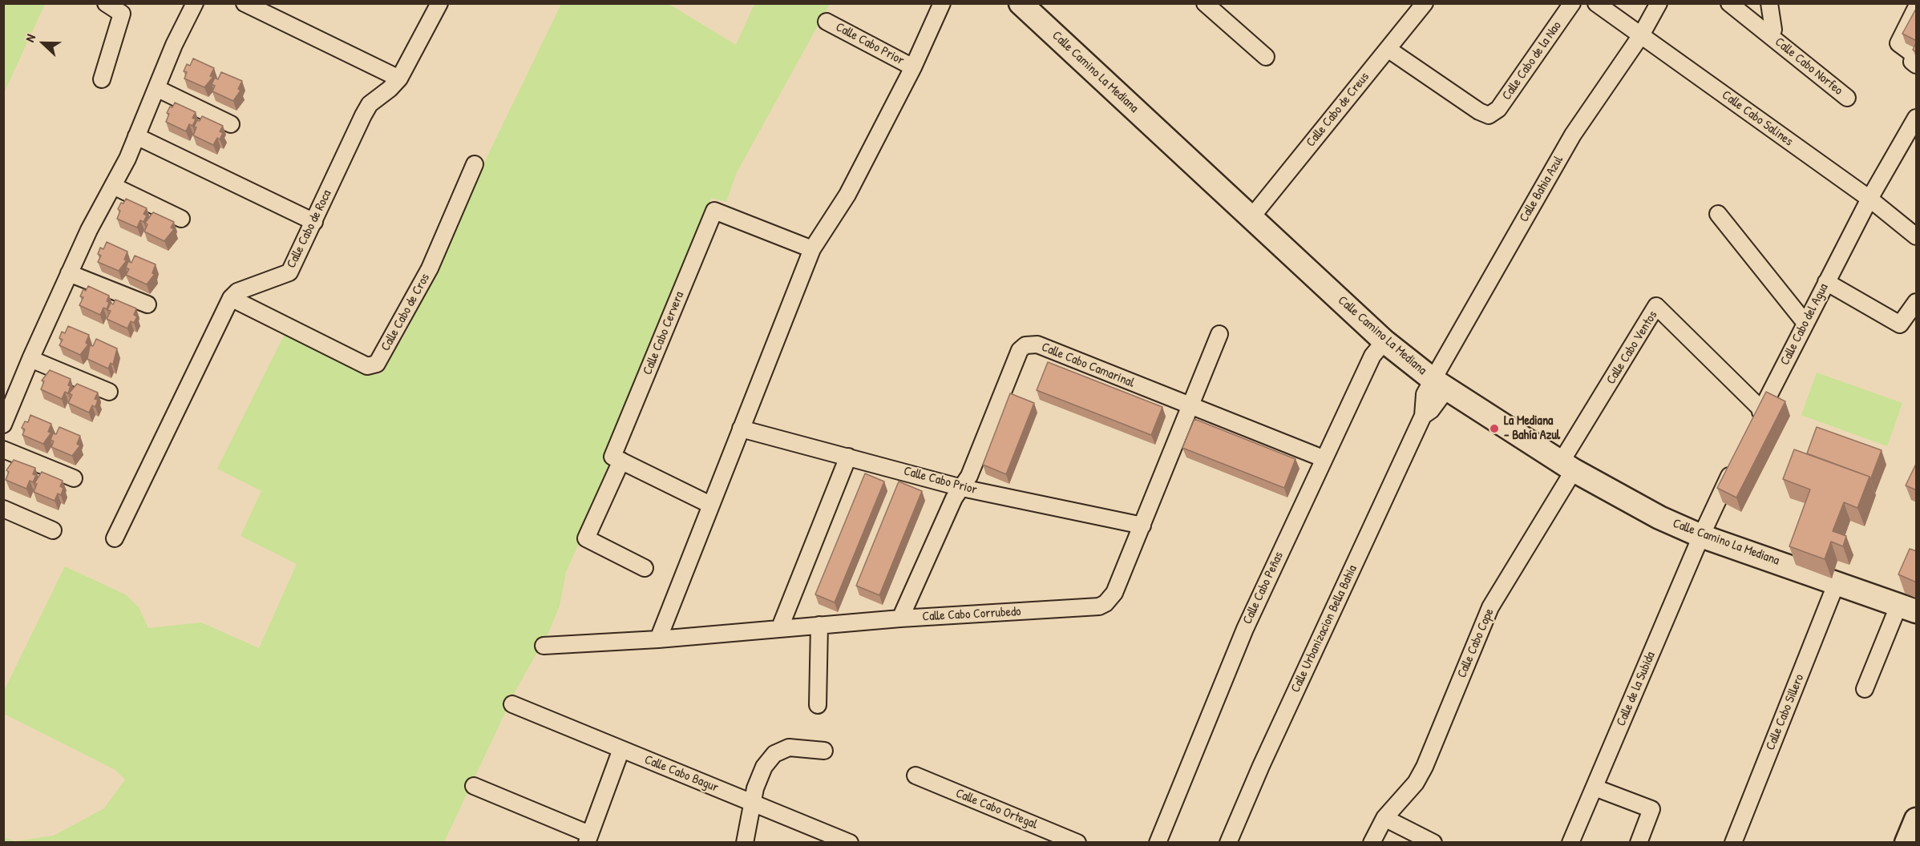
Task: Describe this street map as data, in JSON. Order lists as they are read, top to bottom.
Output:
{
  "streets": {
    "street": [
      "Calle Cabo Prior",
      "Calle Cabo de la Nao",
      "Calle Cabo Norfeo",
      "Calle Camino La Mediana",
      "Calle Cabo de Creus",
      "Calle Cabo Salines",
      "Calle Bahia Azul",
      "Calle Cabo de Roca",
      "Calle Cabo de Cros",
      "Calle Cabo del Agua",
      "Calle Cabo Cervera",
      "Calle Cabo Ventos",
      "Calle Cabo Camarinal",
      "Calle Cabo Peñas",
      "Calle Cabo Corrubedo",
      "Calle Urbanizacion Bella Bahia",
      "Calle Cabo Cope",
      "Calle de la Subida",
      "Calle Cabo Sillero",
      "Calle Cabo Bagur",
      "Calle Cabo Ortegal"
    ]
  },
  "crossings": [
    ["Calle Cabo Prior", "Calle Cabo Cervera"],
    ["Calle Cabo Prior", "Calle Cabo Camarinal"],
    ["Calle Cabo Prior", "Calle Cabo Corrubedo"],
    ["Calle Cabo de la Nao", "Calle Cabo de Creus"],
    ["Calle Camino La Mediana", "Calle Cabo de Creus"],
    ["Calle Camino La Mediana", "Calle Bahia Azul"],
    ["Calle Camino La Mediana", "Calle Cabo Ventos"],
    ["Calle Camino La Mediana", "Calle Cabo Peñas"],
    ["Calle Camino La Mediana", "Calle Urbanizacion Bella Bahia"],
    ["Calle Camino La Mediana", "Calle Cabo Cope"],
    ["Calle Camino La Mediana", "Calle de la Subida"],
    ["Calle Camino La Mediana", "Calle Cabo Sillero"],
    ["Calle Cabo Salines", "Calle Bahia Azul"],
    ["Calle Cabo Salines", "Calle Cabo del Agua"],
    ["Calle Bahia Azul", "Calle Urbanizacion Bella Bahia"],
    ["Calle Cabo de Roca", "Calle Cabo de Cros"],
    ["Calle Cabo del Agua", "Calle Cabo Ventos"],
    ["Calle Cabo Ventos", "Calle Cabo Cope"],
    ["Calle Cabo Camarinal", "Calle Cabo Peñas"],
    ["Calle Cabo Camarinal", "Calle Cabo Corrubedo"]
  ],
  "places": ["La Mediana - Bahía Azul"],
  "north": "left"
}
